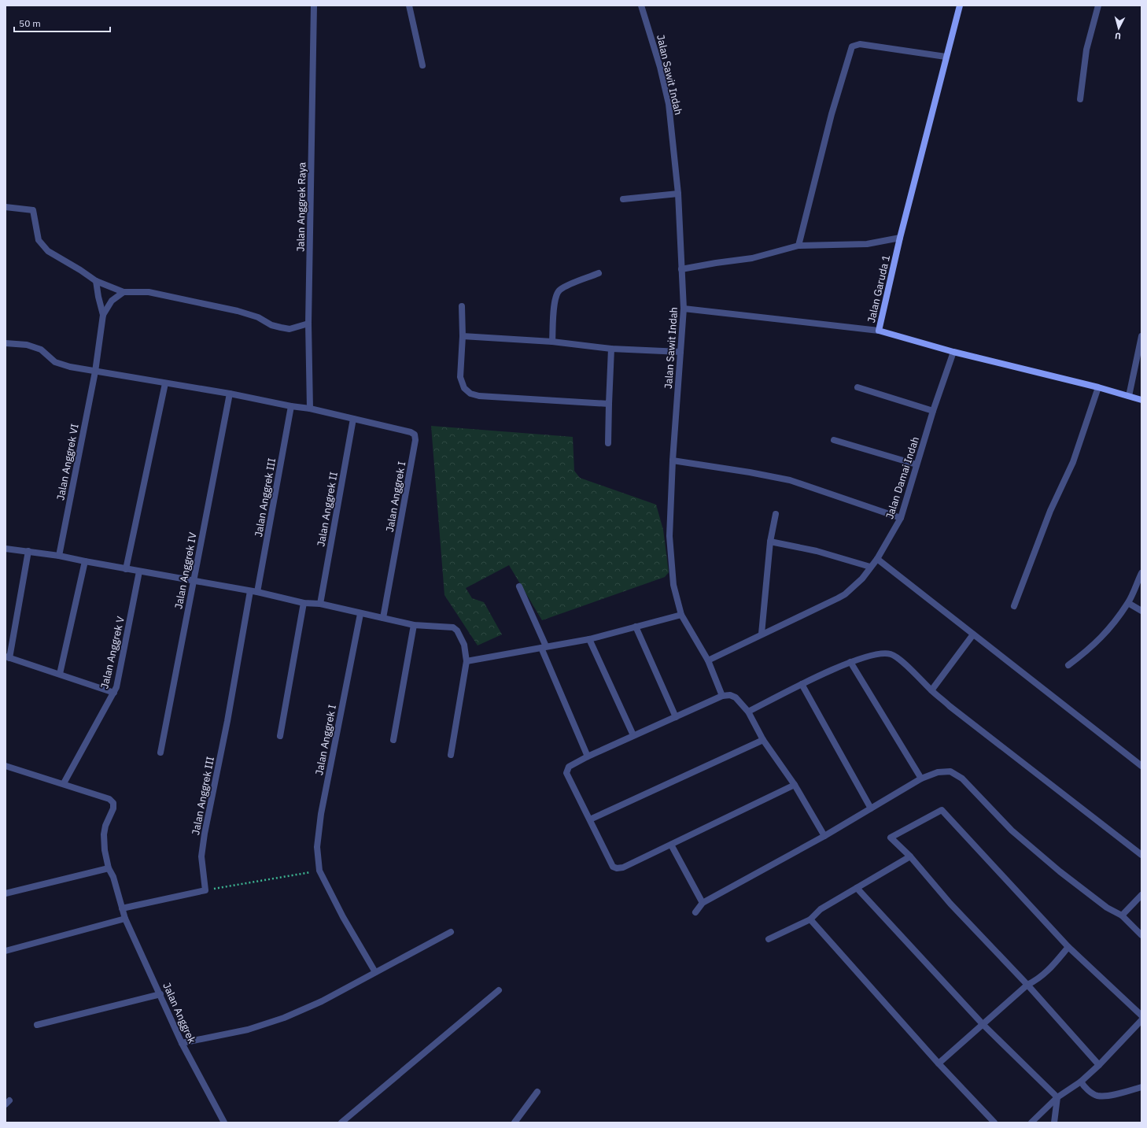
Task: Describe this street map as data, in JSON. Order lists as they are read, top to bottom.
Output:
{
  "streets": {
    "street": [
      "Jalan Sawit Indah",
      "Jalan Anggrek Raya",
      "Jalan Garuda 1",
      "Jalan Anggrek VI",
      "Jalan Damai Indah",
      "Jalan Anggrek I",
      "Jalan Anggrek III",
      "Jalan Anggrek II",
      "Jalan Anggrek IV",
      "Jalan Anggrek V",
      "Jalan Anggrek"
    ]
  },
  "crossings": [
    ["Jalan Sawit Indah", "Jalan Damai Indah"],
    ["Jalan Garuda 1", "Jalan Damai Indah"],
    ["Jalan Anggrek I", "Jalan Anggrek II"],
    ["Jalan Anggrek V", "Jalan Anggrek"]
  ],
  "scale_bar": "50 m",
  "north": "bottom"
}
